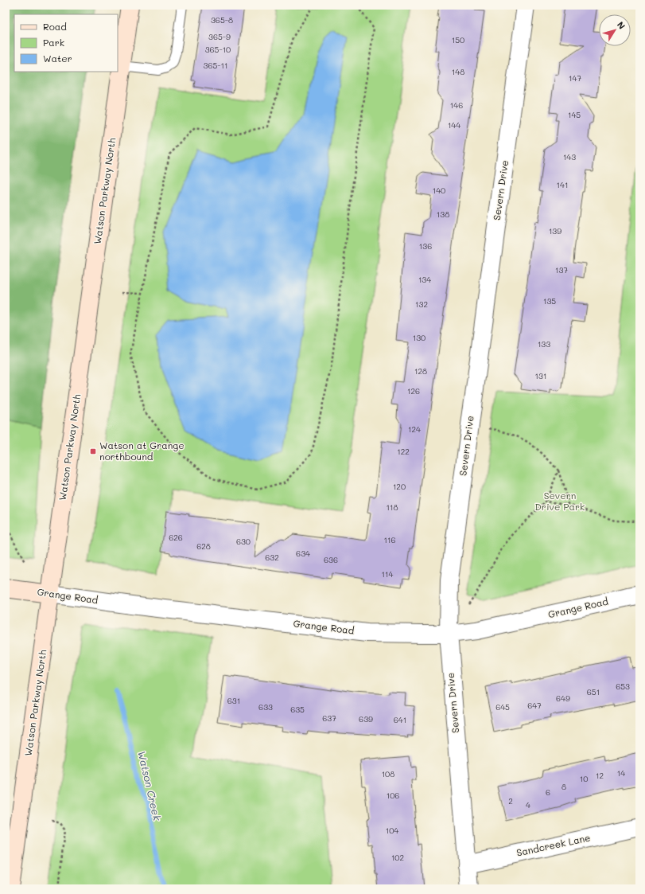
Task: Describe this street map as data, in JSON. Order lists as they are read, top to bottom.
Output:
{
  "streets": {
    "main road": ["Watson Parkway North", "Grange Road"],
    "street": ["Severn Drive", "Sandcreek Lane"]
  },
  "crossings": [
    ["Severn Drive", "Grange Road"],
    ["Severn Drive", "Sandcreek Lane"],
    ["Watson Parkway North", "Grange Road"]
  ],
  "water": ["Watson Creek"],
  "parks": ["Severn Drive Park"],
  "places": {
    "transit": ["Watson at Grange northbound"]
  },
  "house_numbers": [
    "365-8",
    "365-9",
    "150",
    "365-10",
    "365-11",
    "148",
    "147",
    "146",
    "145",
    "144",
    "143",
    "141",
    "140",
    "138",
    "139",
    "136",
    "137",
    "134",
    "135",
    "132",
    "130",
    "133",
    "128",
    "131",
    "126",
    "124",
    "122",
    "120",
    "118",
    "626",
    "116",
    "630",
    "628",
    "634",
    "632",
    "636",
    "114",
    "653",
    "651",
    "649",
    "631",
    "647",
    "633",
    "645",
    "635",
    "637",
    "639",
    "641",
    "14",
    "108",
    "12",
    "10",
    "8",
    "6",
    "106",
    "2",
    "4",
    "104",
    "102"
  ],
  "legend": ["Road", "Park", "Water"],
  "north": "top right"
}
